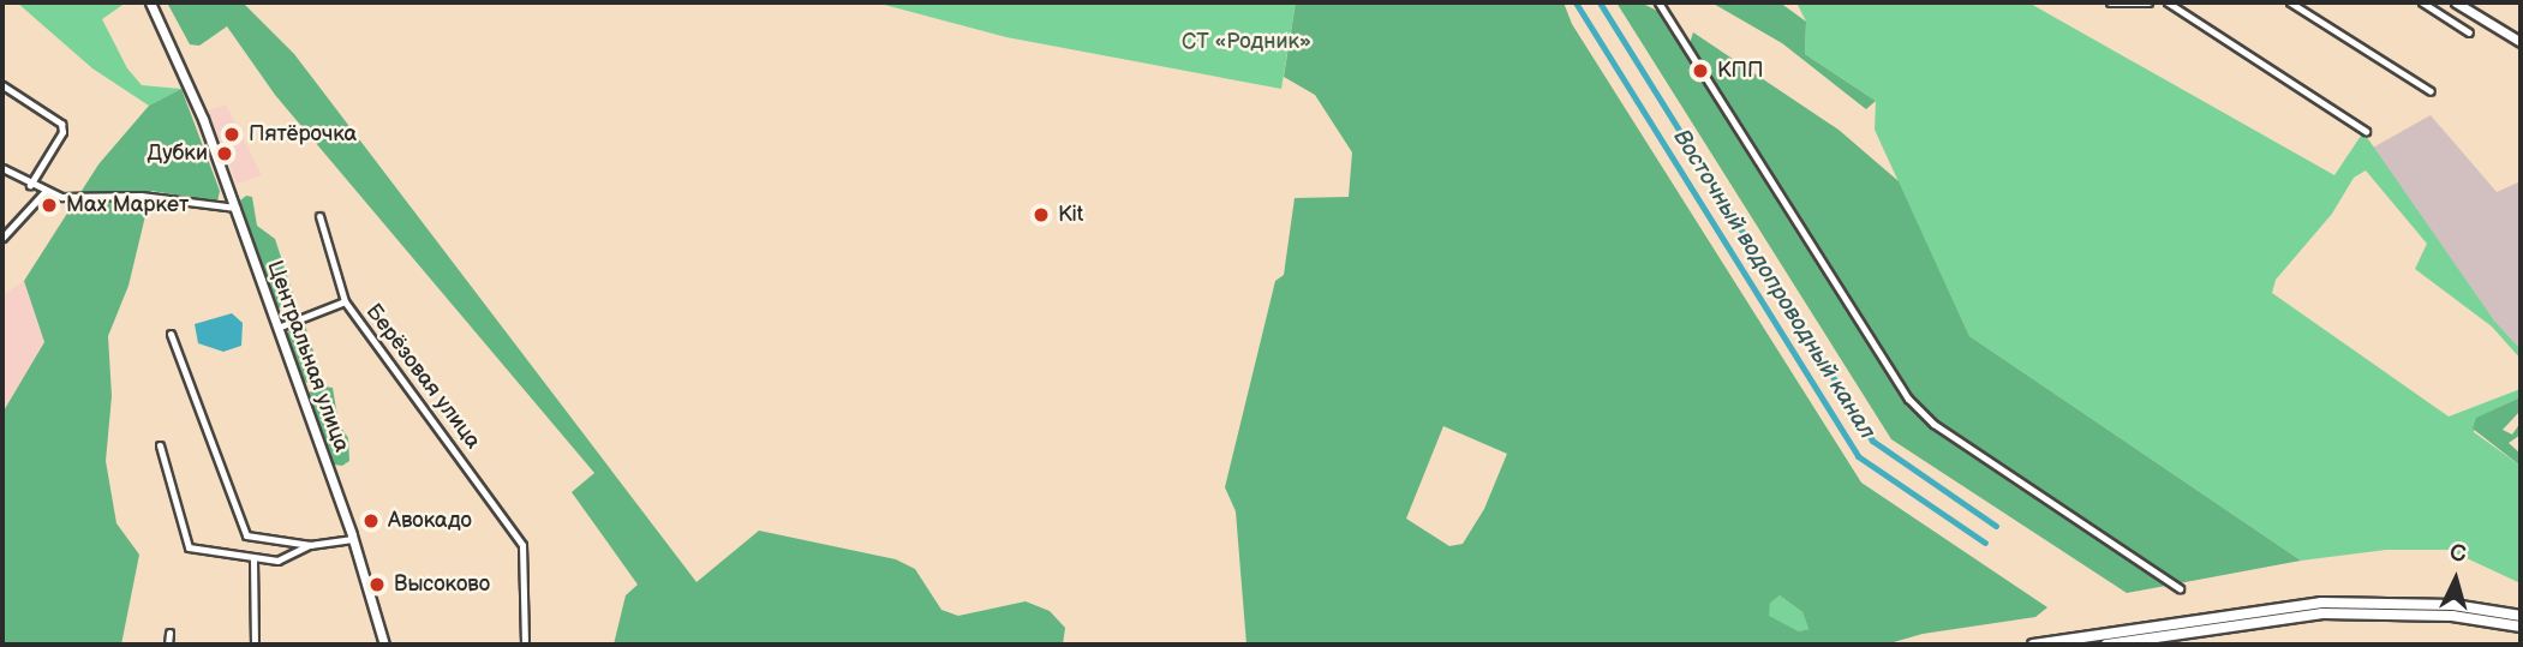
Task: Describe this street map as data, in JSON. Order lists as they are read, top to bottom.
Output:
{
  "streets": {
    "main road": ["Центральная улица"],
    "street": ["Берёзовая улица"]
  },
  "water": ["Восточный водопроводный канал"],
  "parks": ["СТ «Родник»"],
  "places": [
    "КПП",
    "Пятёрочка",
    "Дубки",
    "Мах Маркет",
    "Kit",
    "Авокадо",
    "Высоково"
  ],
  "north": "top"
}
